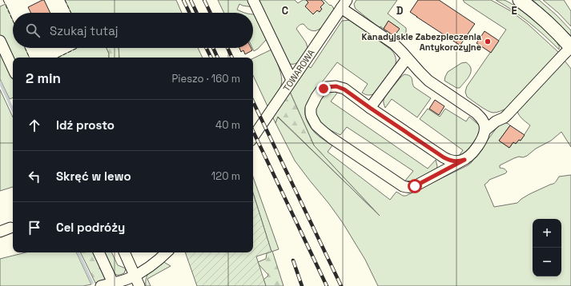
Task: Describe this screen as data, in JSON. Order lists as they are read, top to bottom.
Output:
{
  "streets": {
    "street": ["TOWAROWA"]
  },
  "places": ["Kanadyjskie Zabezpieczenia Antykorozyjne"],
  "page": {
    "search": "Szukaj tutaj",
    "heading": ["2 min", "Pieszo · 160 m"],
    "list": [
      ["Idź prosto", "40 m"],
      ["Skręć w lewo", "120 m"],
      "Cel podróży"
    ],
    "map_buttons": ["+", "−"]
  },
  "grid": {
    "columns": ["C", "D", "E"]
  }
}
